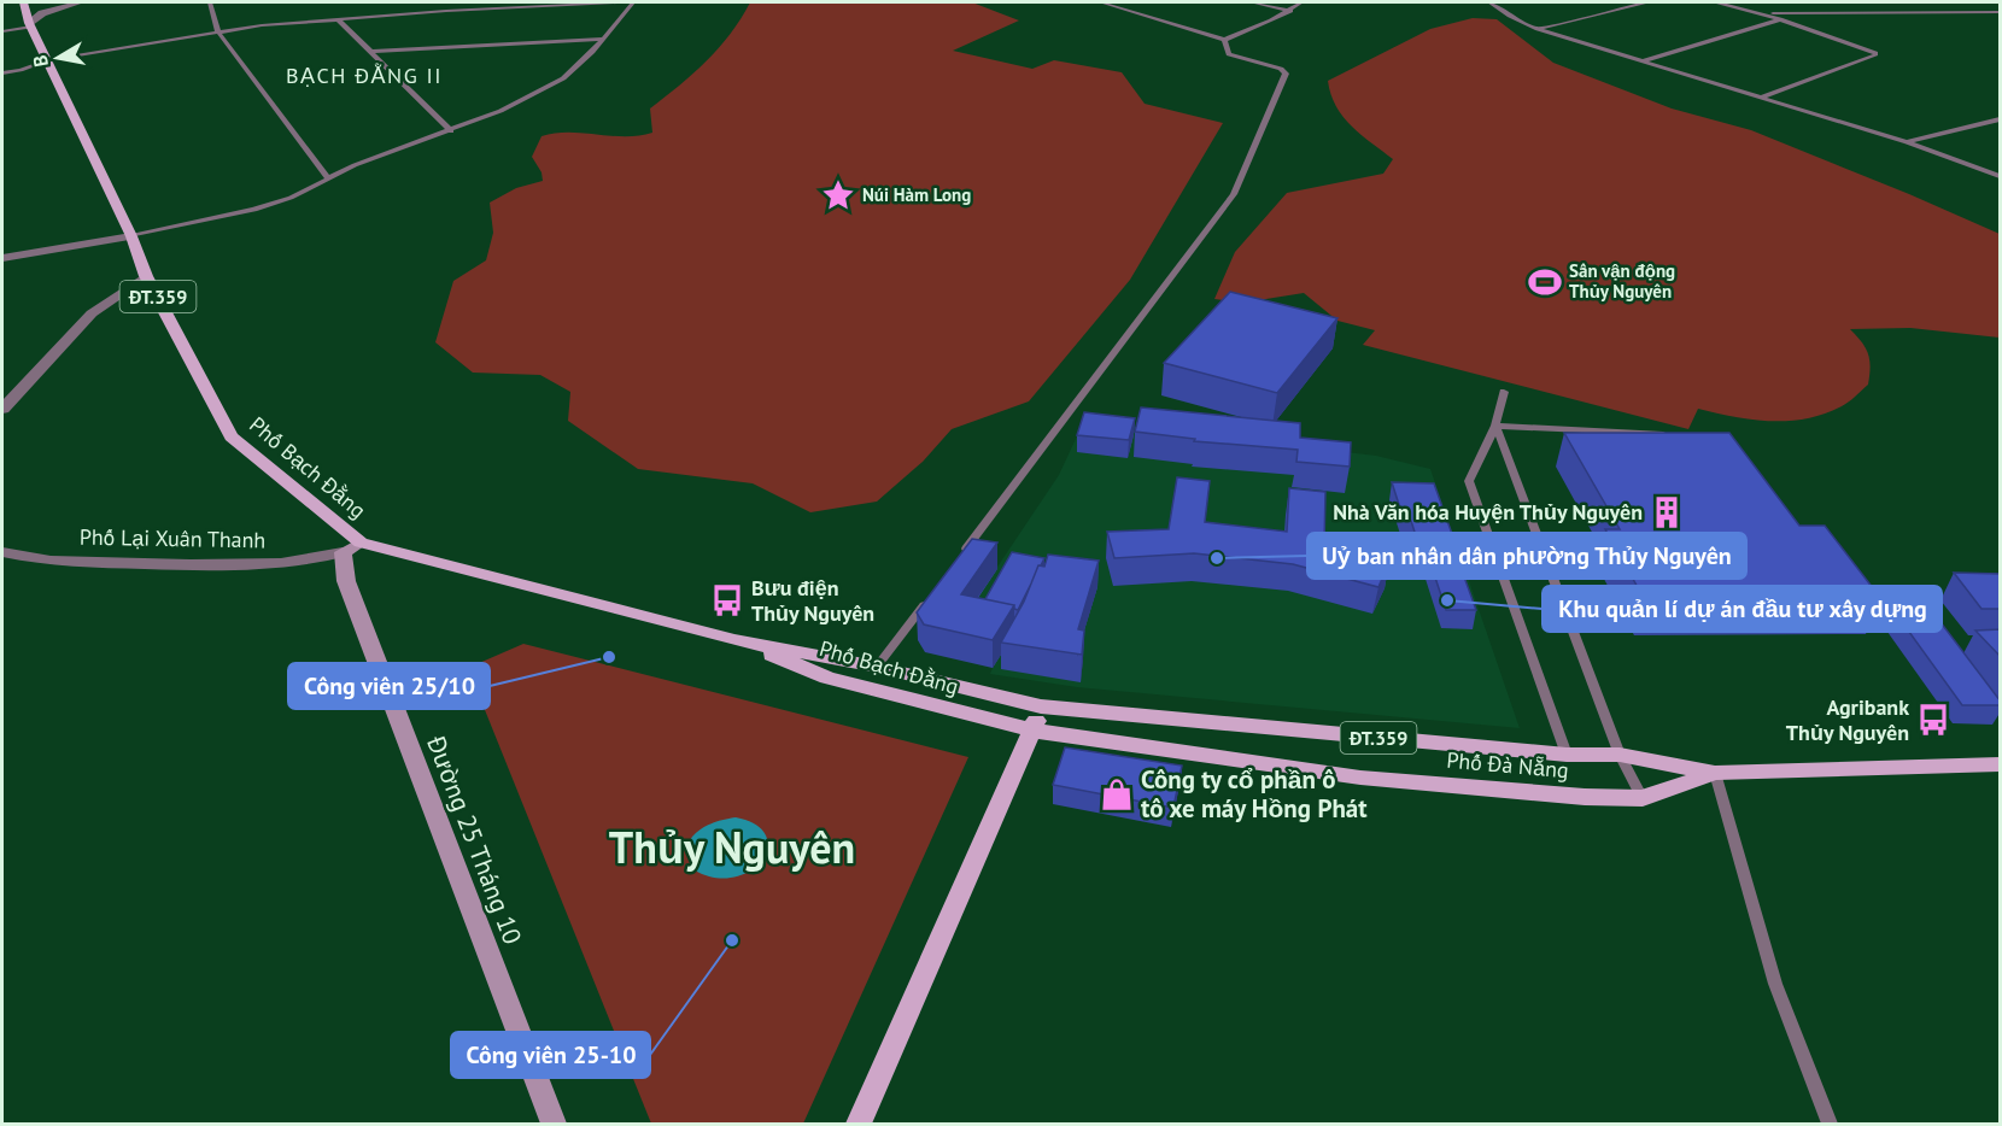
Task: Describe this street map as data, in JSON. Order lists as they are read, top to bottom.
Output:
{
  "streets": {
    "main road": [
      "ĐT.359",
      "Phố Bạch Đằng",
      "Phố Đà Nẵng",
      "Đường 25 Tháng 10"
    ],
    "street": ["Phố Lại Xuân Thanh"]
  },
  "crossings": [
    ["Phố Bạch Đằng", "Phố Lại Xuân Thanh"],
    ["Phố Bạch Đằng", "Phố Đà Nẵng"],
    ["Phố Bạch Đằng", "Đường 25 Tháng 10"],
    ["Phố Lại Xuân Thanh", "Đường 25 Tháng 10"]
  ],
  "districts": ["BẠCH ĐẰNG II", "Thủy Nguyên"],
  "places": {
    "place": ["Núi Hàm Long"],
    "sports": ["Sân vận động Thủy Nguyên"],
    "building": ["Nhà Văn hóa Huyện Thủy Nguyên"],
    "other": [
      "Uỷ ban nhân dân phường Thủy Nguyên",
      "Khu quản lí dự án đầu tư xây dựng",
      "Công viên 25/10",
      "Công viên 25-10"
    ],
    "bus stop": ["Bưu điện Thủy Nguyên", "Agribank Thủy Nguyên"],
    "shop": ["Công ty cổ phần ô tô xe máy Hồng Phát"]
  },
  "north": "left"
}
